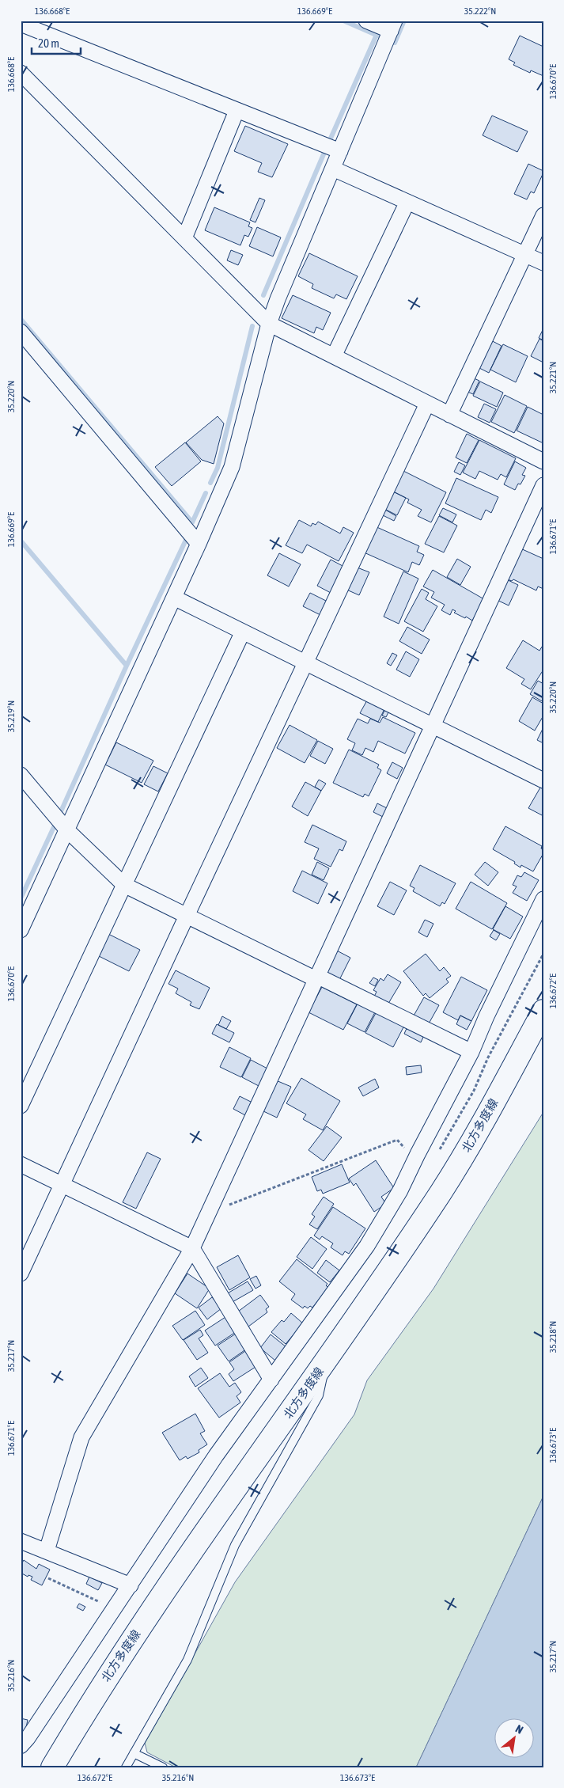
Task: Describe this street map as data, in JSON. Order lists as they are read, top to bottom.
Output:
{
  "streets": {
    "main road": ["北方多度線"]
  },
  "scale_bar": "20 m",
  "north": "top right",
  "coordinates": [
    "136.668°E",
    "136.669°E",
    "35.222°N",
    "136.670°E",
    "35.221°N",
    "35.220°N",
    "136.671°E",
    "35.219°N",
    "136.672°E",
    "35.218°N",
    "35.217°N",
    "136.673°E",
    "35.216°N"
  ]
}
